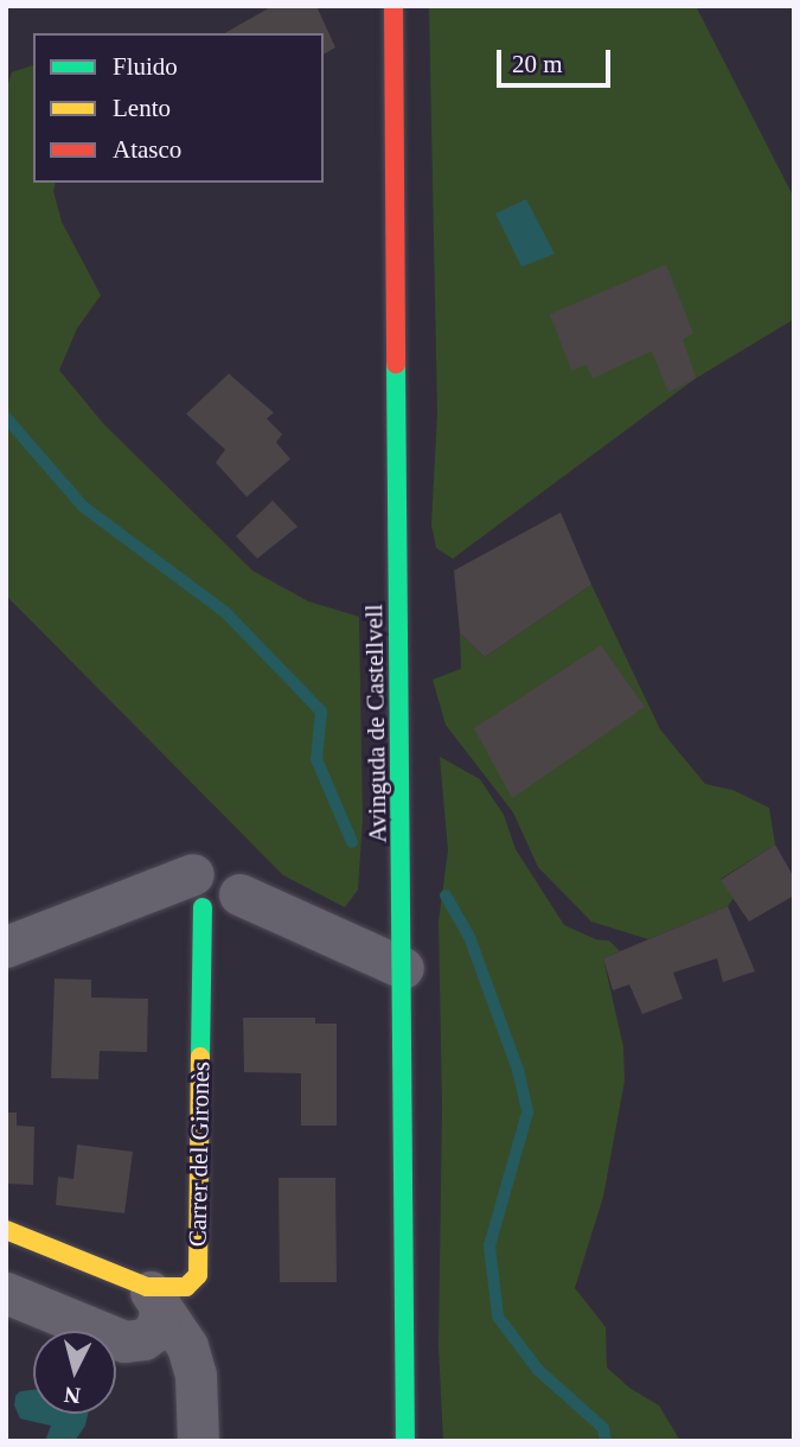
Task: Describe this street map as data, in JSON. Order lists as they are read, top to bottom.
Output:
{
  "streets": {
    "street": ["Avinguda de Castellvell", "Carrer del Gironès"]
  },
  "legend": ["Fluido", "Lento", "Atasco"],
  "scale_bar": "20 m",
  "north": "bottom"
}
